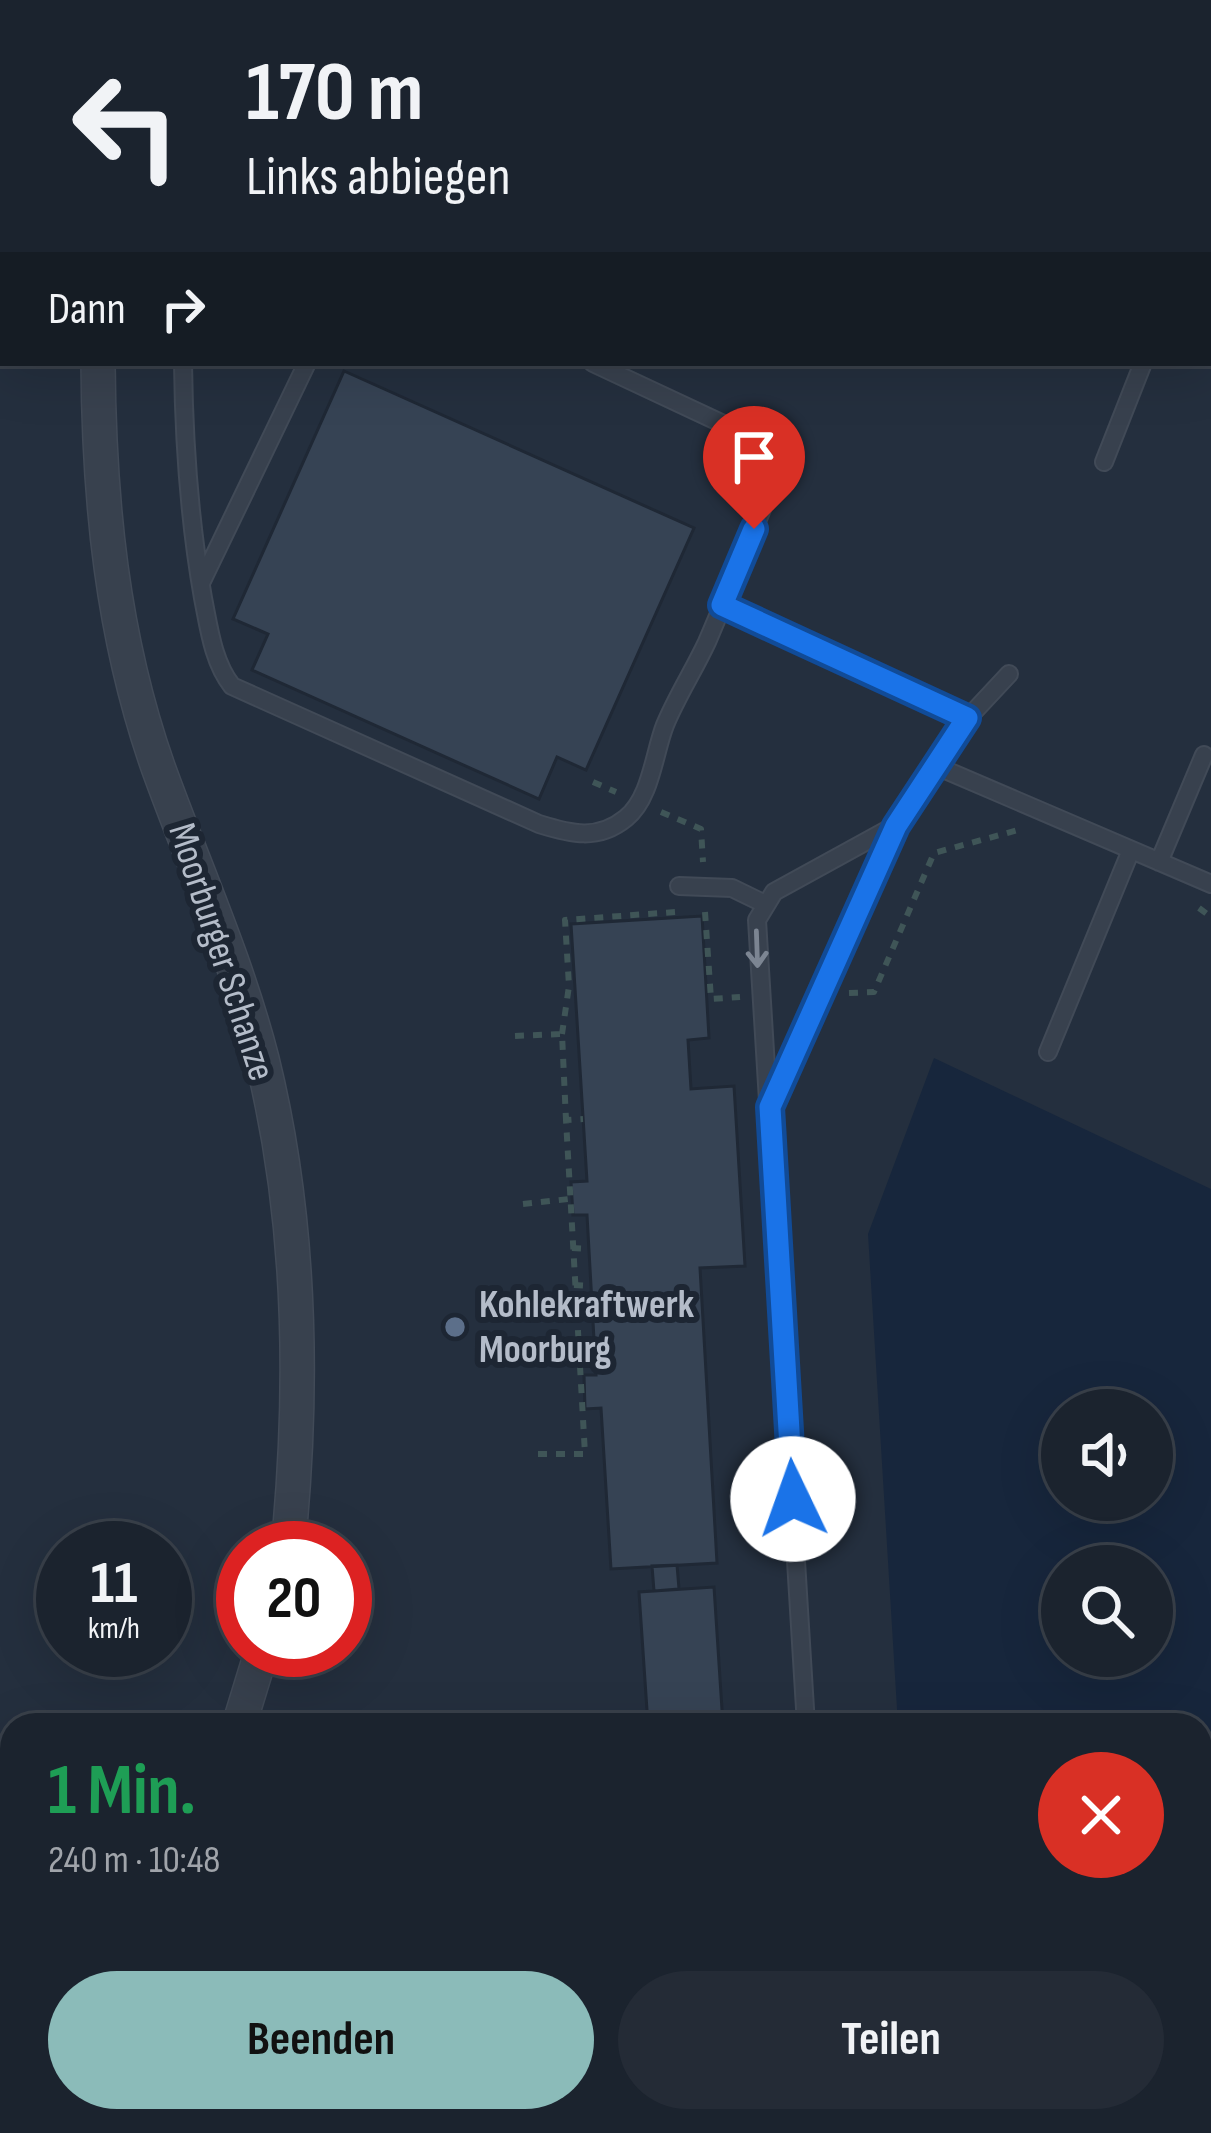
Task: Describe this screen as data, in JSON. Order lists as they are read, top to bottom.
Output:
{
  "streets": {
    "street": ["Moorburger Schanze"]
  },
  "places": ["Kohlekraftwerk Moorburg"],
  "page": {
    "turn": ["170 m", "Links abbiegen"],
    "then": "Dann",
    "speed": "11 km/h",
    "limit": "20",
    "heading": ["1 Min.", "240 m · 10:48"],
    "buttons": ["Beenden", "Teilen"]
  }
}
